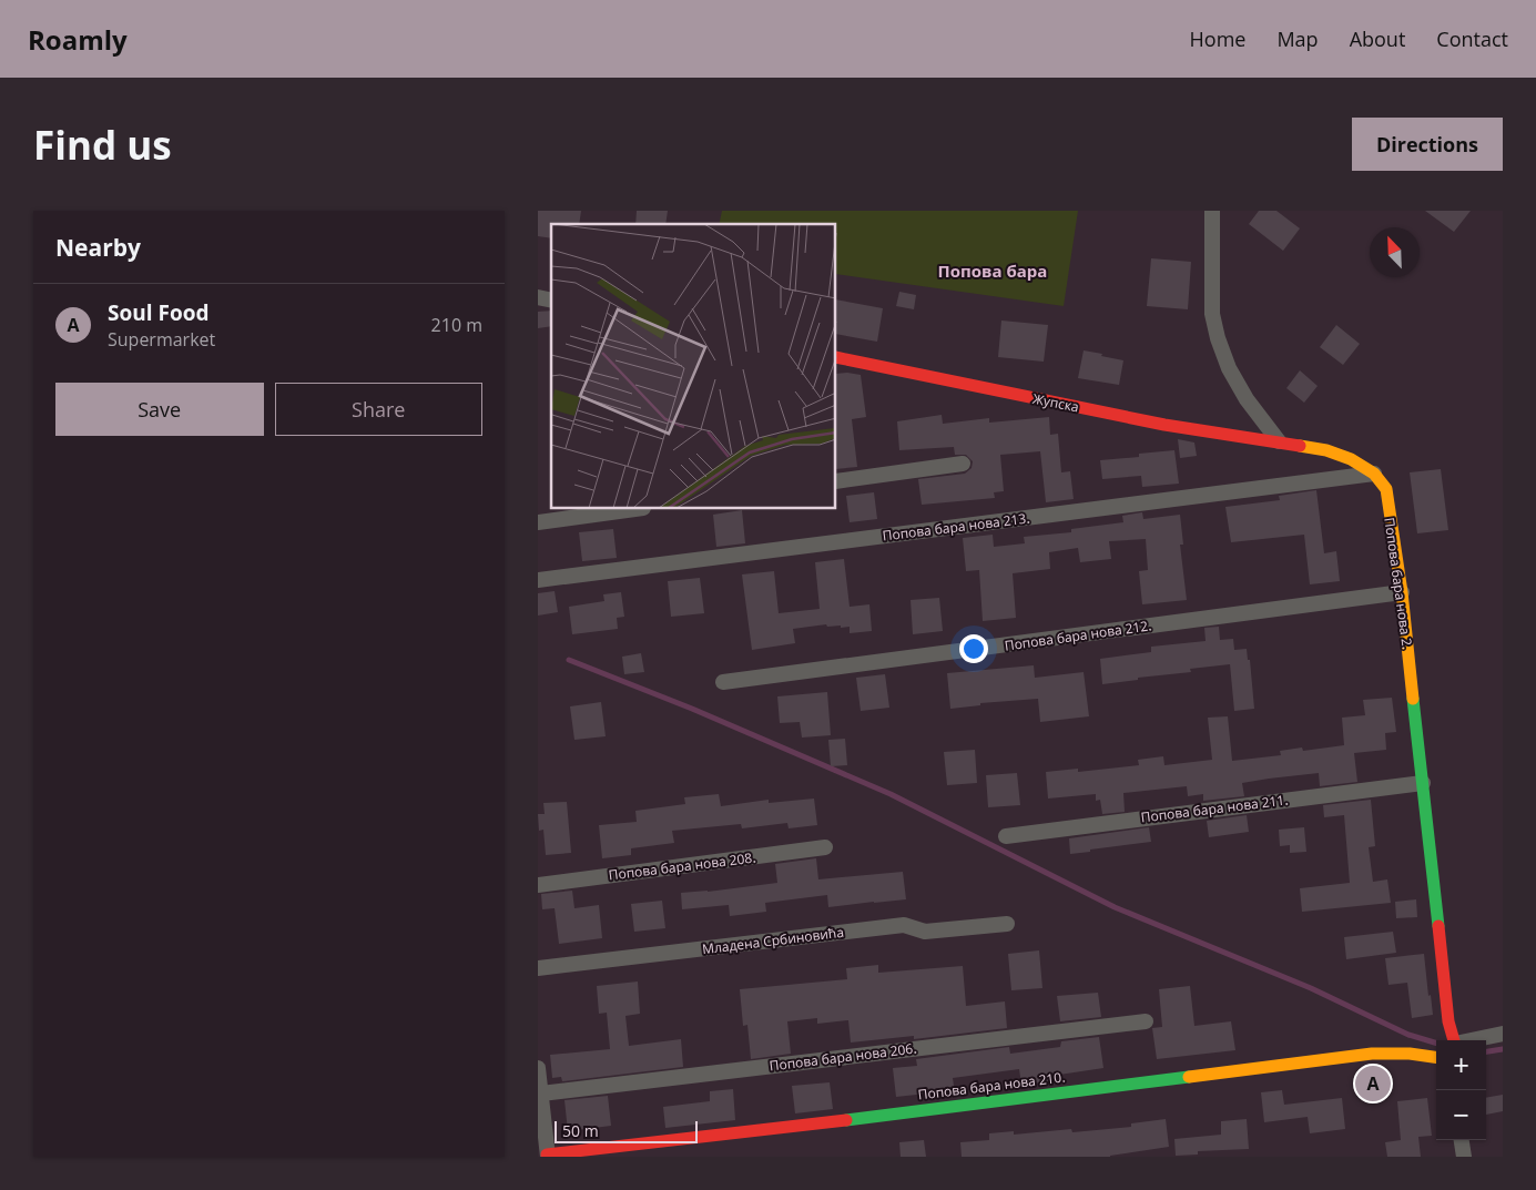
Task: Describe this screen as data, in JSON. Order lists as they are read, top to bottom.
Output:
{
  "streets": {
    "street": [
      "Жупска",
      "Попова бара нова 213.",
      "Попова бара нова 2.",
      "Попова бара нова 212.",
      "Попова бара нова 211.",
      "Попова бара нова 208.",
      "Младена Србиновића",
      "Попова бара нова 206.",
      "Попова бара нова 210."
    ]
  },
  "crossings": [
    ["Жупска", "Попова бара нова 2."],
    ["Попова бара нова 213.", "Попова бара нова 2."],
    ["Попова бара нова 2.", "Попова бара нова 212."],
    ["Попова бара нова 2.", "Попова бара нова 211."]
  ],
  "districts": ["Попова бара"],
  "scale_bar": "50 m",
  "north": "top left",
  "page": {
    "header": "Roamly",
    "nav": [
      "Home",
      "Map",
      "About",
      "Contact"
    ],
    "buttons": [
      "Directions",
      ["Save", "Share"]
    ],
    "title": "Find us",
    "heading": "Nearby",
    "list": [
      {
        "mark": "A",
        "name": "Soul Food",
        "note": "Supermarket",
        "value": "210 m"
      }
    ],
    "map_buttons": ["+", "−"],
    "pins": "A",
    "scale": "50 m"
  }
}
